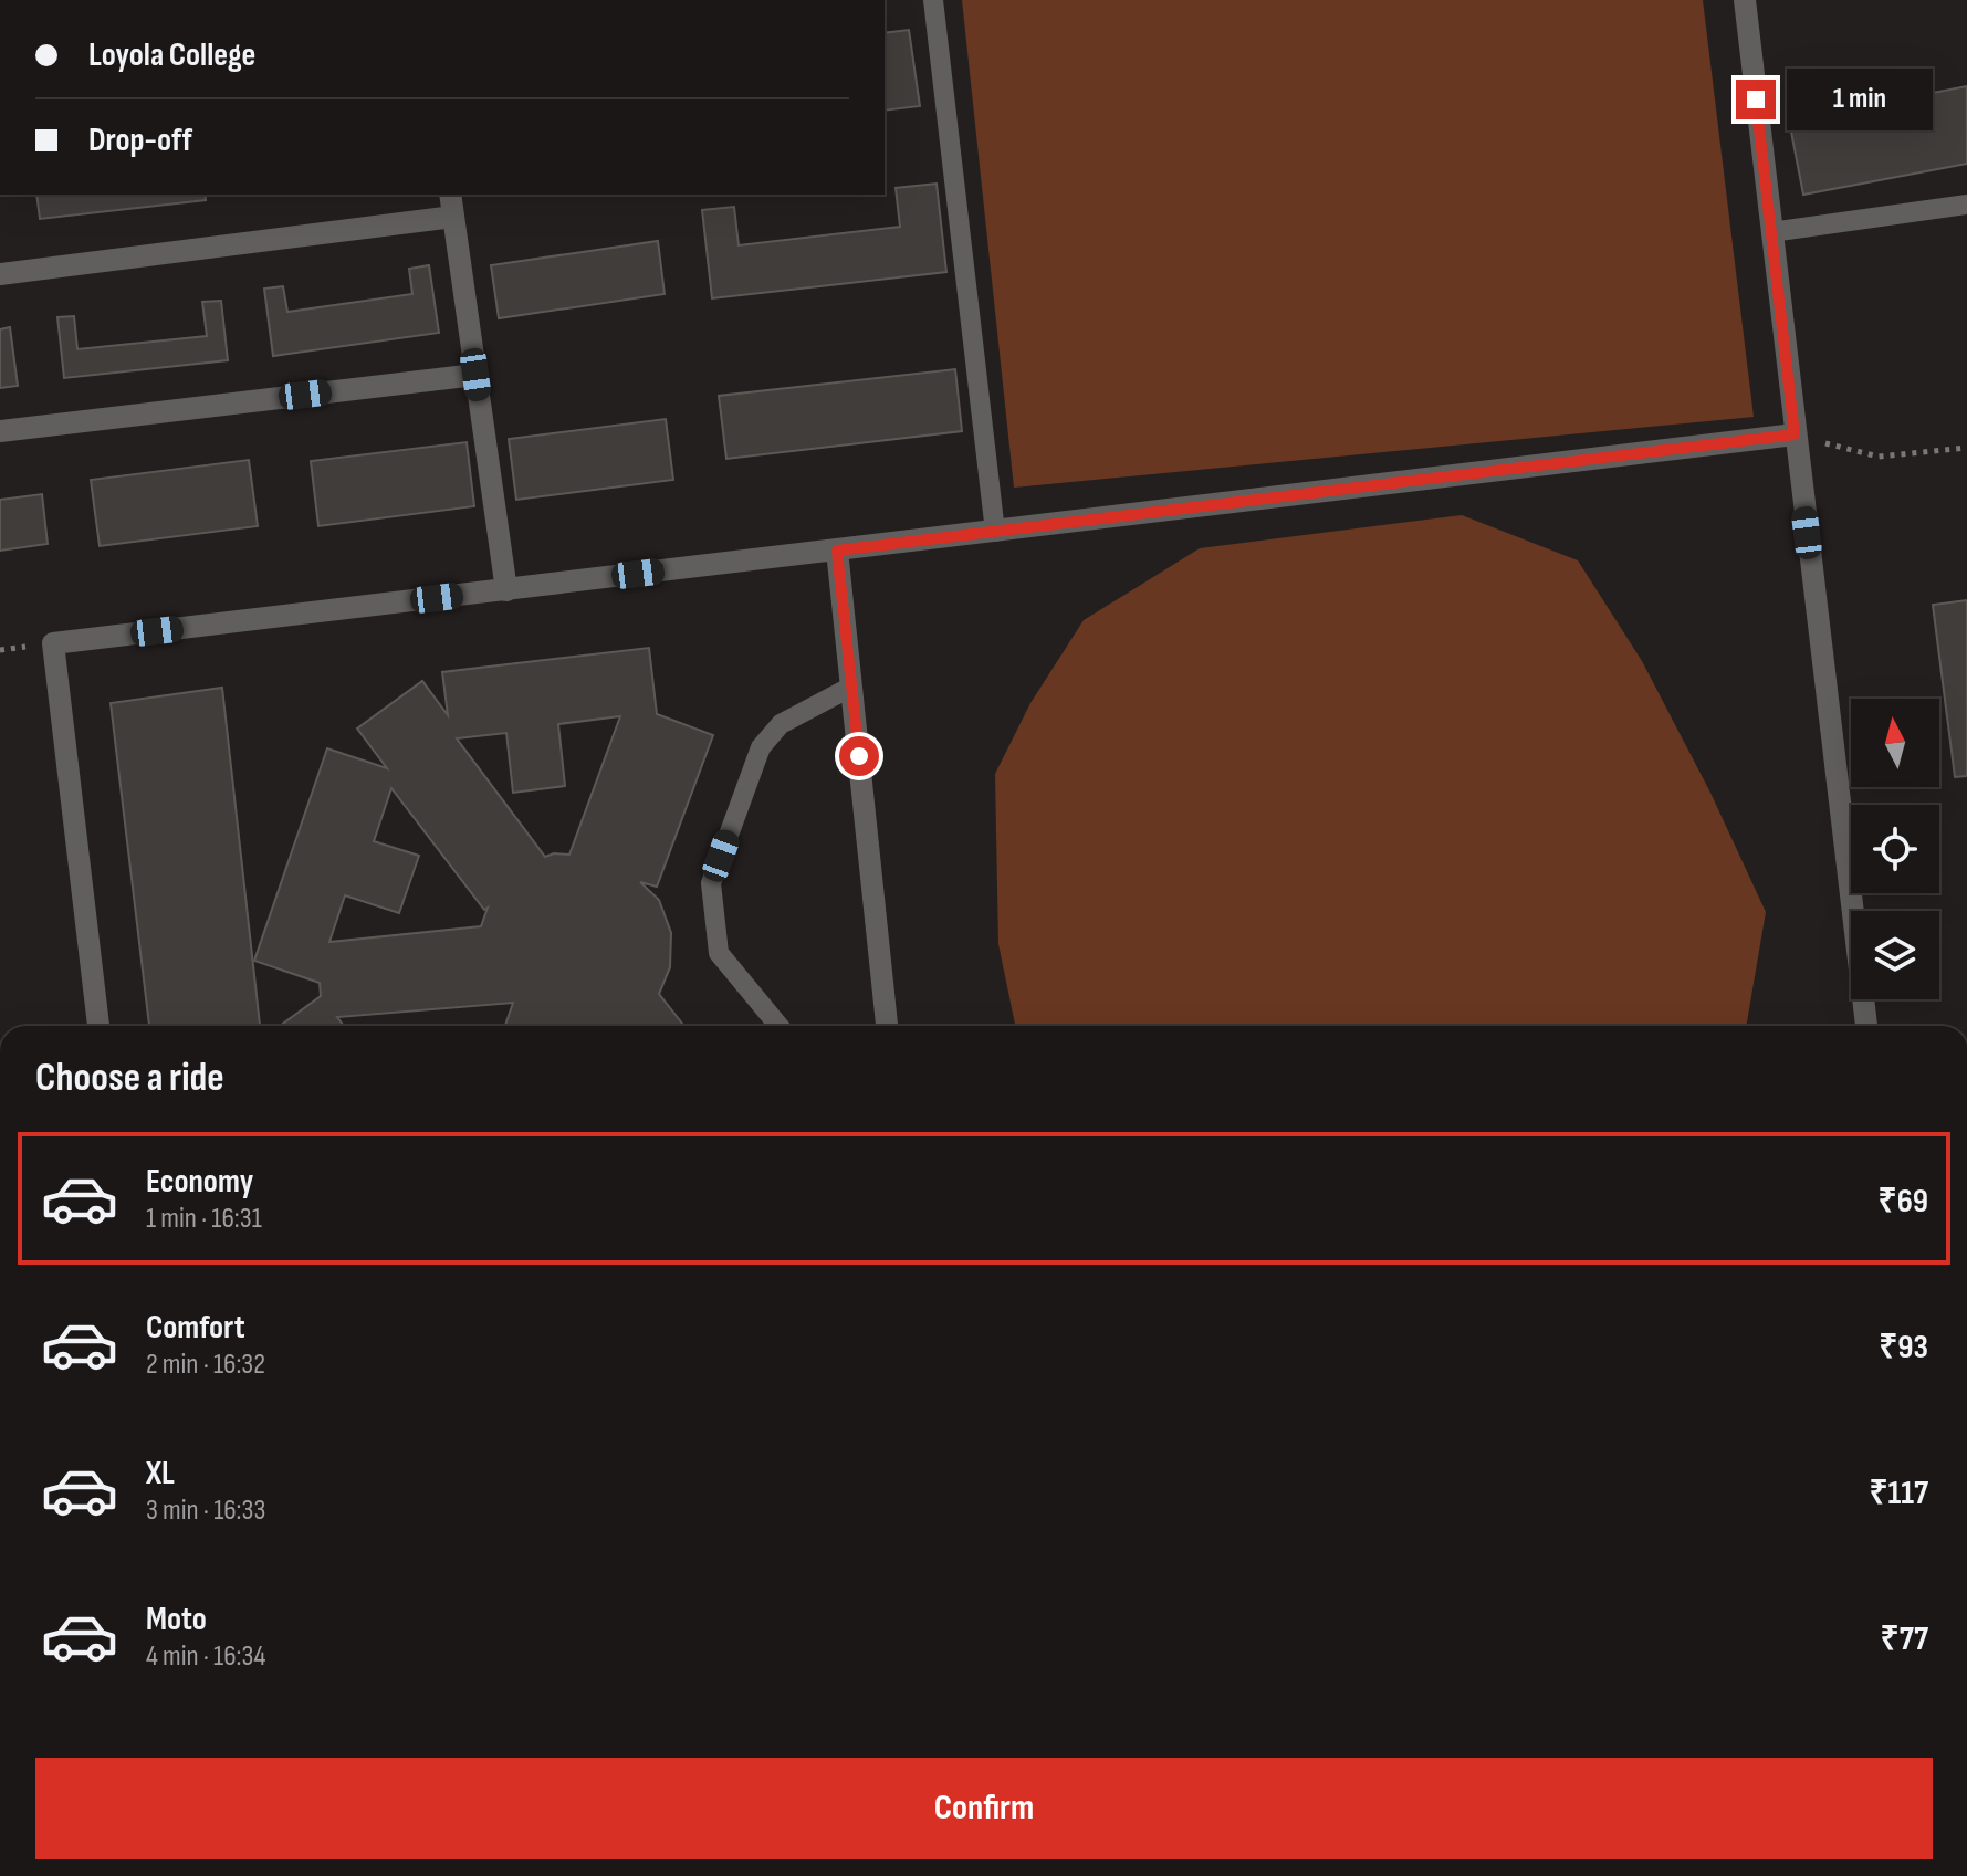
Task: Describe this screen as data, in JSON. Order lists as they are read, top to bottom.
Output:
{
  "north": "top",
  "page": {
    "banner": ["Loyola College", "Drop-off"],
    "bubble": "1 min",
    "heading": "Choose a ride",
    "list": [
      {
        "name": "Economy",
        "note": "1 min · 16:31",
        "value": "₹69"
      },
      {
        "name": "Comfort",
        "note": "2 min · 16:32",
        "value": "₹93"
      },
      {
        "name": "XL",
        "note": "3 min · 16:33",
        "value": "₹117"
      },
      {
        "name": "Moto",
        "note": "4 min · 16:34",
        "value": "₹77"
      }
    ],
    "buttons": "Confirm"
  }
}
